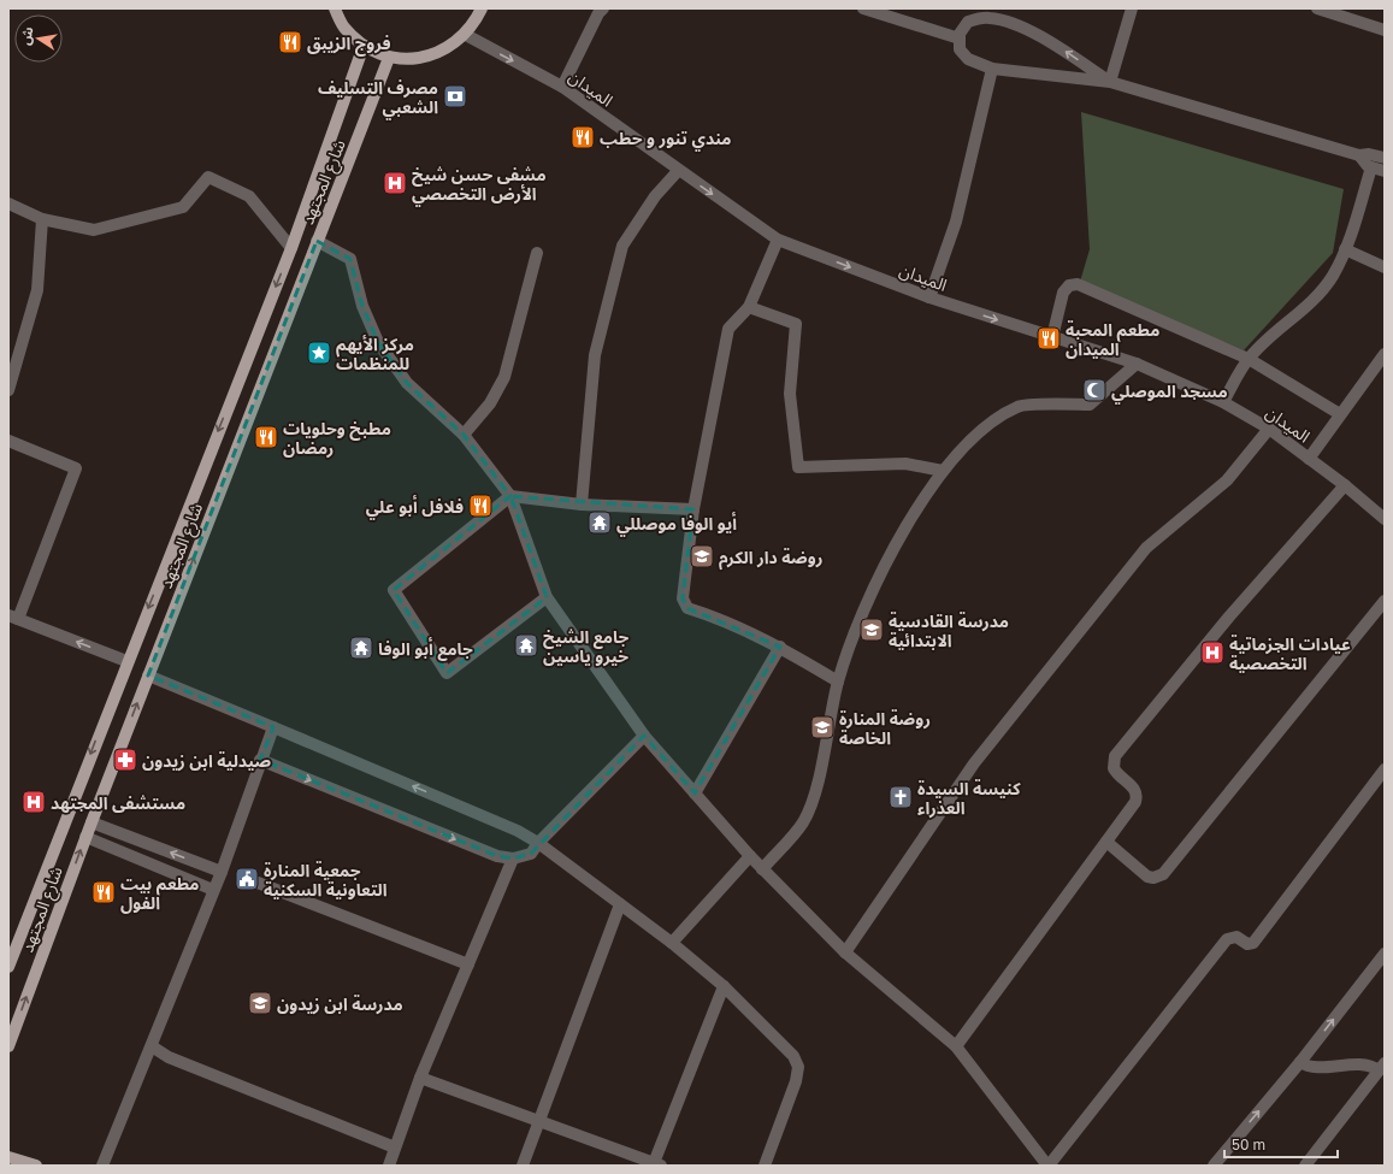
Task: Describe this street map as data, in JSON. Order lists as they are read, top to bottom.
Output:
{
  "streets": {
    "main road": ["شارع المجتهد"],
    "street": ["الميدان"]
  },
  "one_way": ["الميدان"],
  "places": {
    "restaurant": [
      "فروج الزيبق",
      "مندي تنور و حطب",
      "مطعم المحبة الميدان",
      "مطبخ وحلويات رمضان",
      "فلافل أبو علي",
      "مطعم بيت الفول"
    ],
    "bank": ["مصرف التسليف الشعبي"],
    "hospital": ["مشفى حسن شيخ الأرض التخصصي", "عيادات الجزماتية التخصصية", "مستشفى المجتهد"],
    "place": ["مركز الأيهم للمنظمات"],
    "mosque": ["مسجد الموصلي"],
    "temple": ["أيو الوفا موصللي", "جامع الشيخ خيرو ياسين", "جامع أبو الوفا"],
    "school or university": [
      "روضة دار الكرم",
      "مدرسة القادسية الابتدائية",
      "روضة المنارة الخاصة",
      "مدرسة ابن زيدون"
    ],
    "pharmacy": ["صيدلية ابن زيدون"],
    "church": ["كنيسة السيدة العذراء"],
    "public building": ["جمعية المنارة التعاونية السكنية"]
  },
  "scale_bar": "50 m",
  "north": "left"
}
